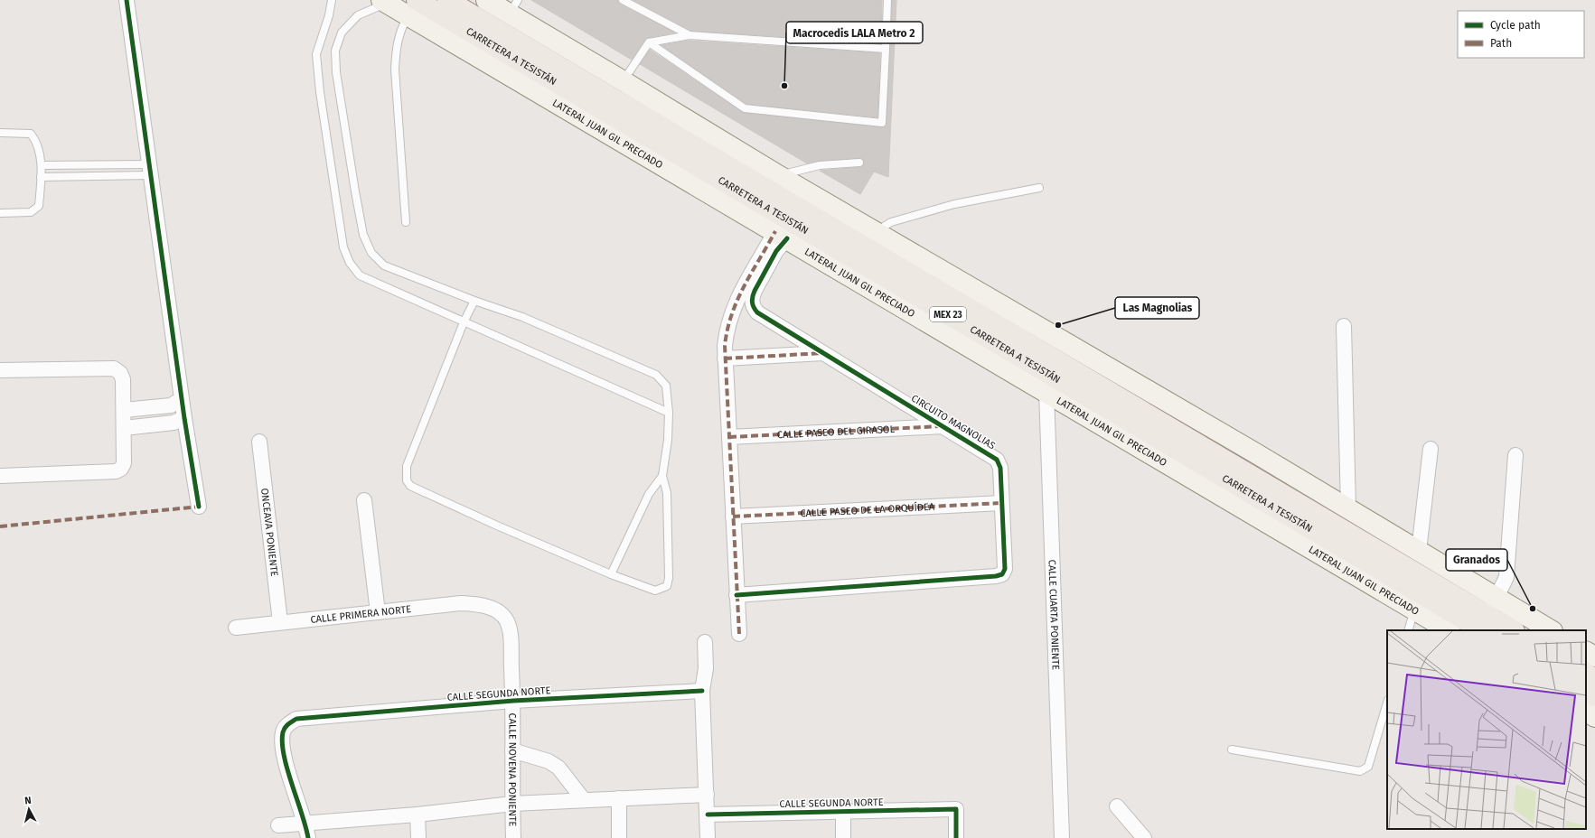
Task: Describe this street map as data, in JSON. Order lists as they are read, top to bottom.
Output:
{
  "streets": {
    "main road": ["CARRETERA A TESISTÁN", "LATERAL JUAN GIL PRECIADO", "MEX 23"],
    "street": [
      "CIRCUITO MAGNOLIAS",
      "CALLE PASEO DEL GIRASOL",
      "CALLE PASEO DE LA ORQUÍDEA",
      "ONCEAVA PONIENTE",
      "CALLE PRIMERA NORTE",
      "CALLE CUARTA PONIENTE",
      "CALLE SEGUNDA NORTE",
      "CALLE NOVENA PONIENTE"
    ]
  },
  "crossings": [
    ["CARRETERA A TESISTÁN", "LATERAL JUAN GIL PRECIADO"],
    ["LATERAL JUAN GIL PRECIADO", "CIRCUITO MAGNOLIAS"],
    ["LATERAL JUAN GIL PRECIADO", "CALLE CUARTA PONIENTE"],
    ["CIRCUITO MAGNOLIAS", "CALLE PASEO DEL GIRASOL"],
    ["CIRCUITO MAGNOLIAS", "CALLE PASEO DE LA ORQUÍDEA"],
    ["ONCEAVA PONIENTE", "CALLE PRIMERA NORTE"],
    ["CALLE PRIMERA NORTE", "CALLE NOVENA PONIENTE"],
    ["CALLE SEGUNDA NORTE", "CALLE NOVENA PONIENTE"]
  ],
  "places": ["Macrocedis LALA Metro 2", "Las Magnolias", "Granados"],
  "legend": ["Cycle path", "Path"],
  "north": "top"
}
